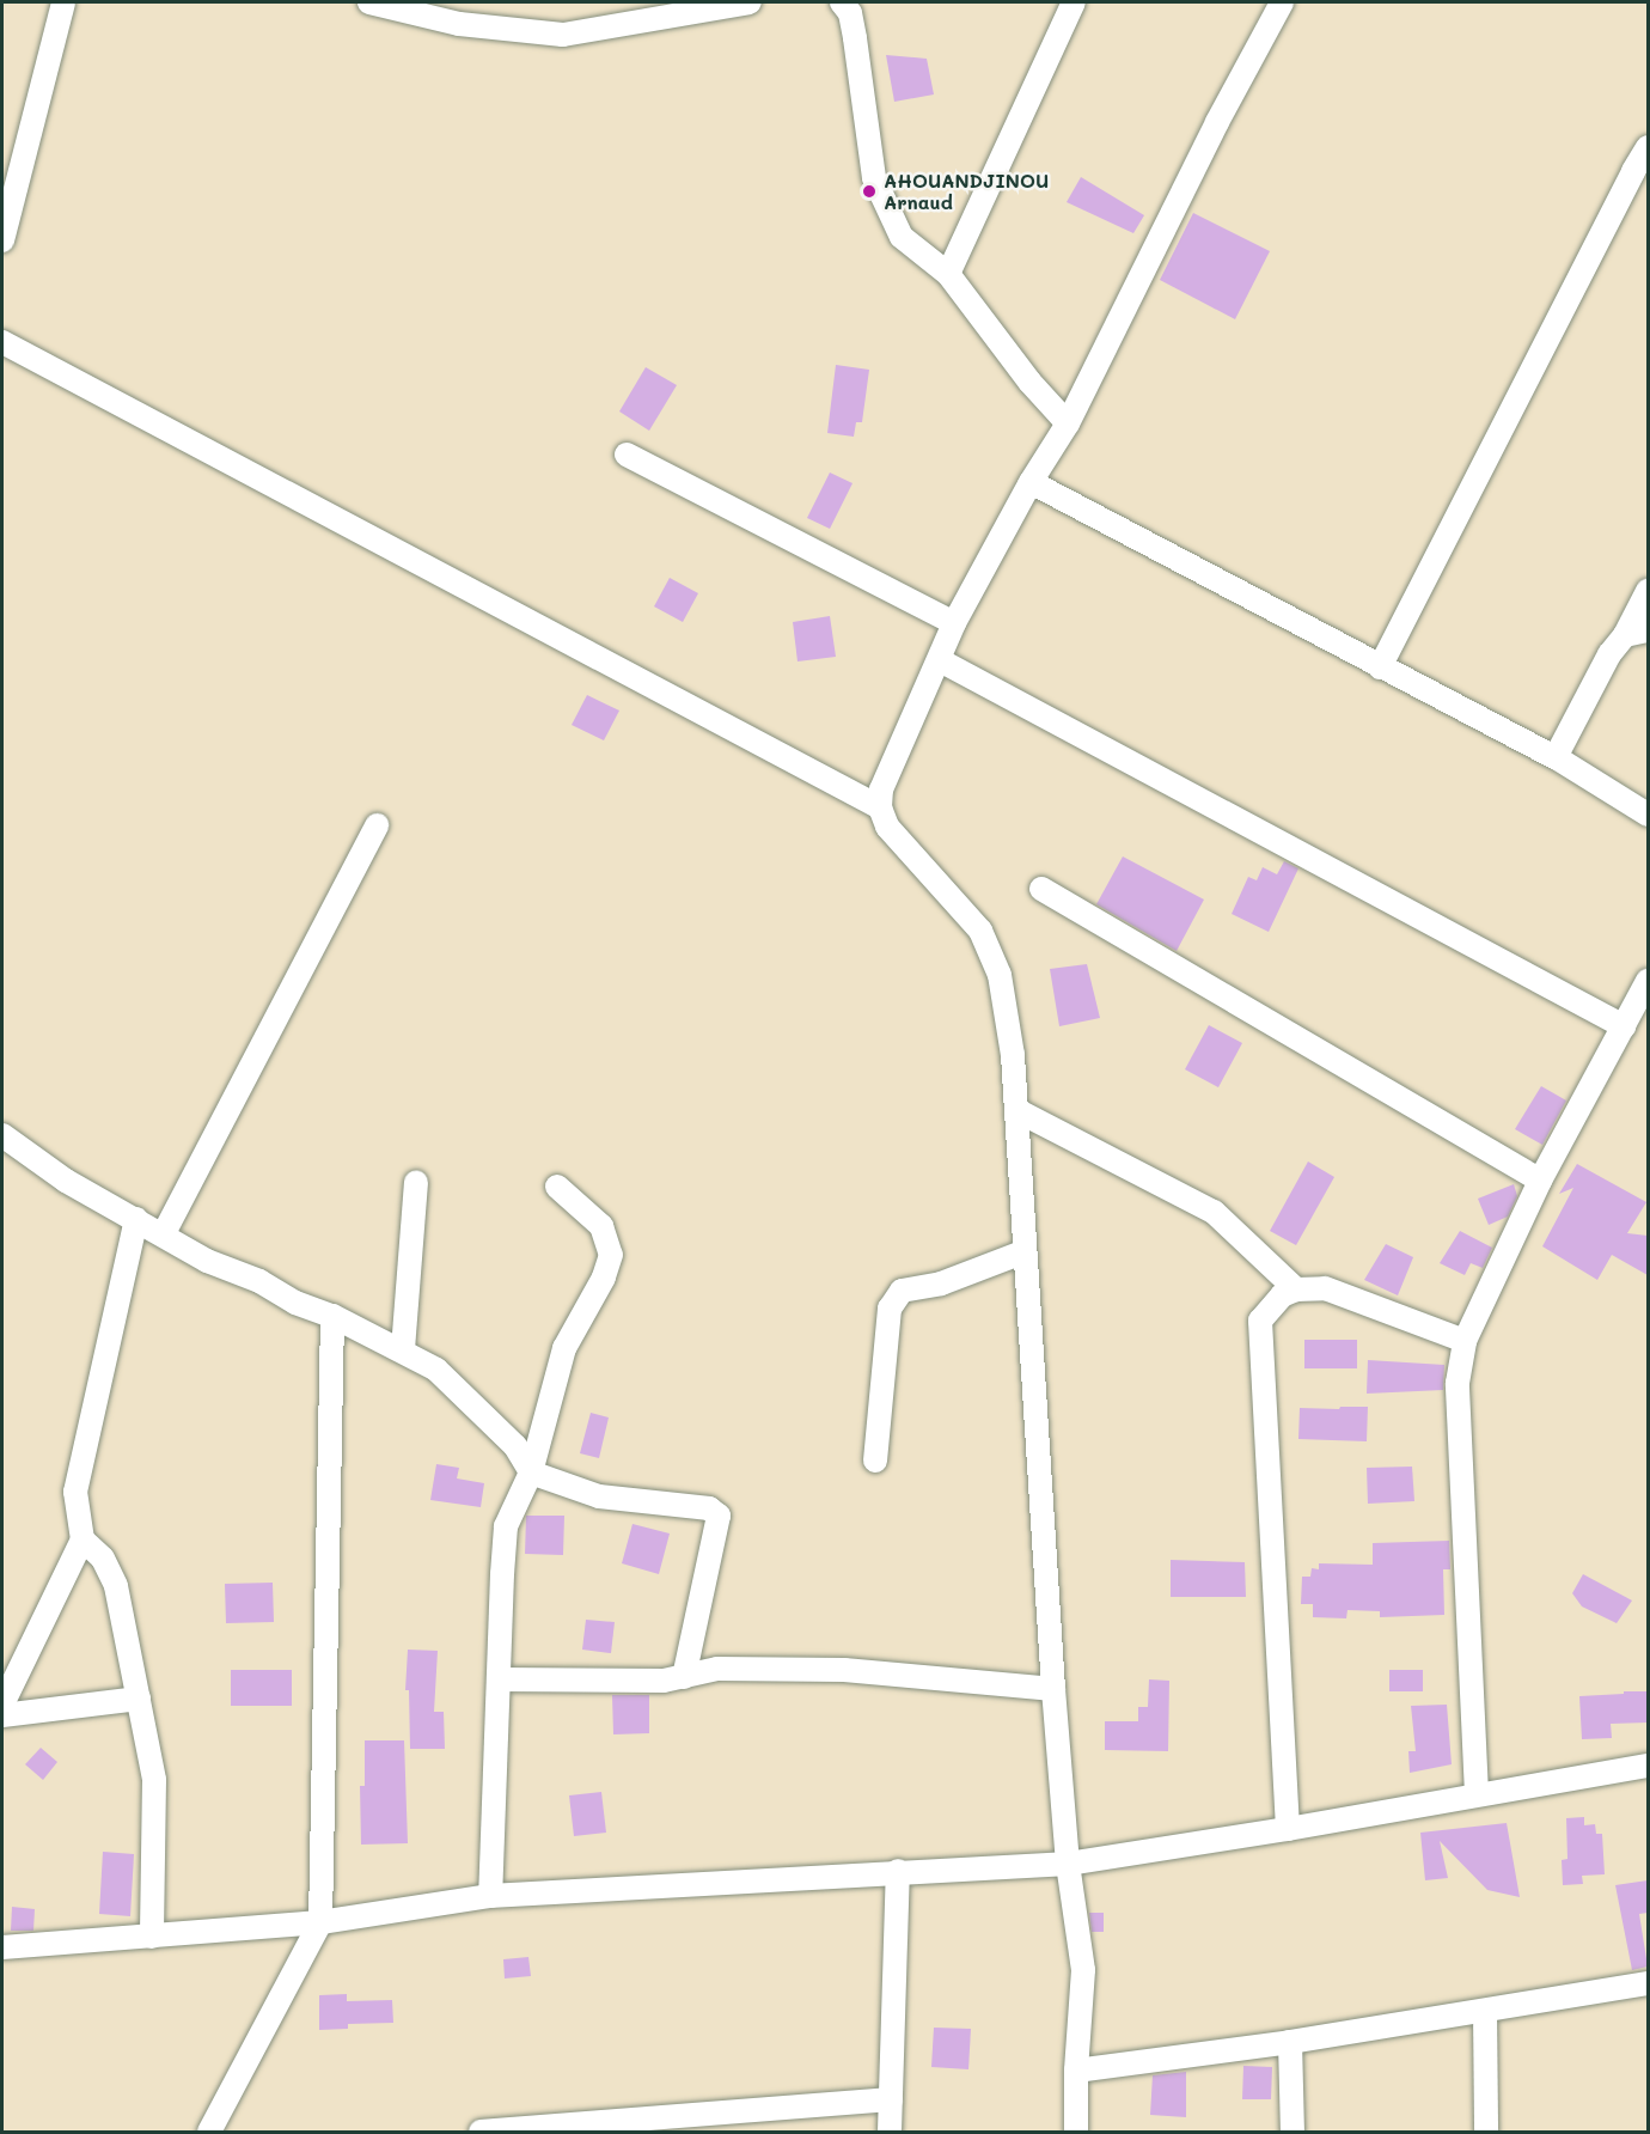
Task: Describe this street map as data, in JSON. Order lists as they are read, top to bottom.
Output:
{
  "places": ["AHOUANDJINOU Arnaud"]
}
